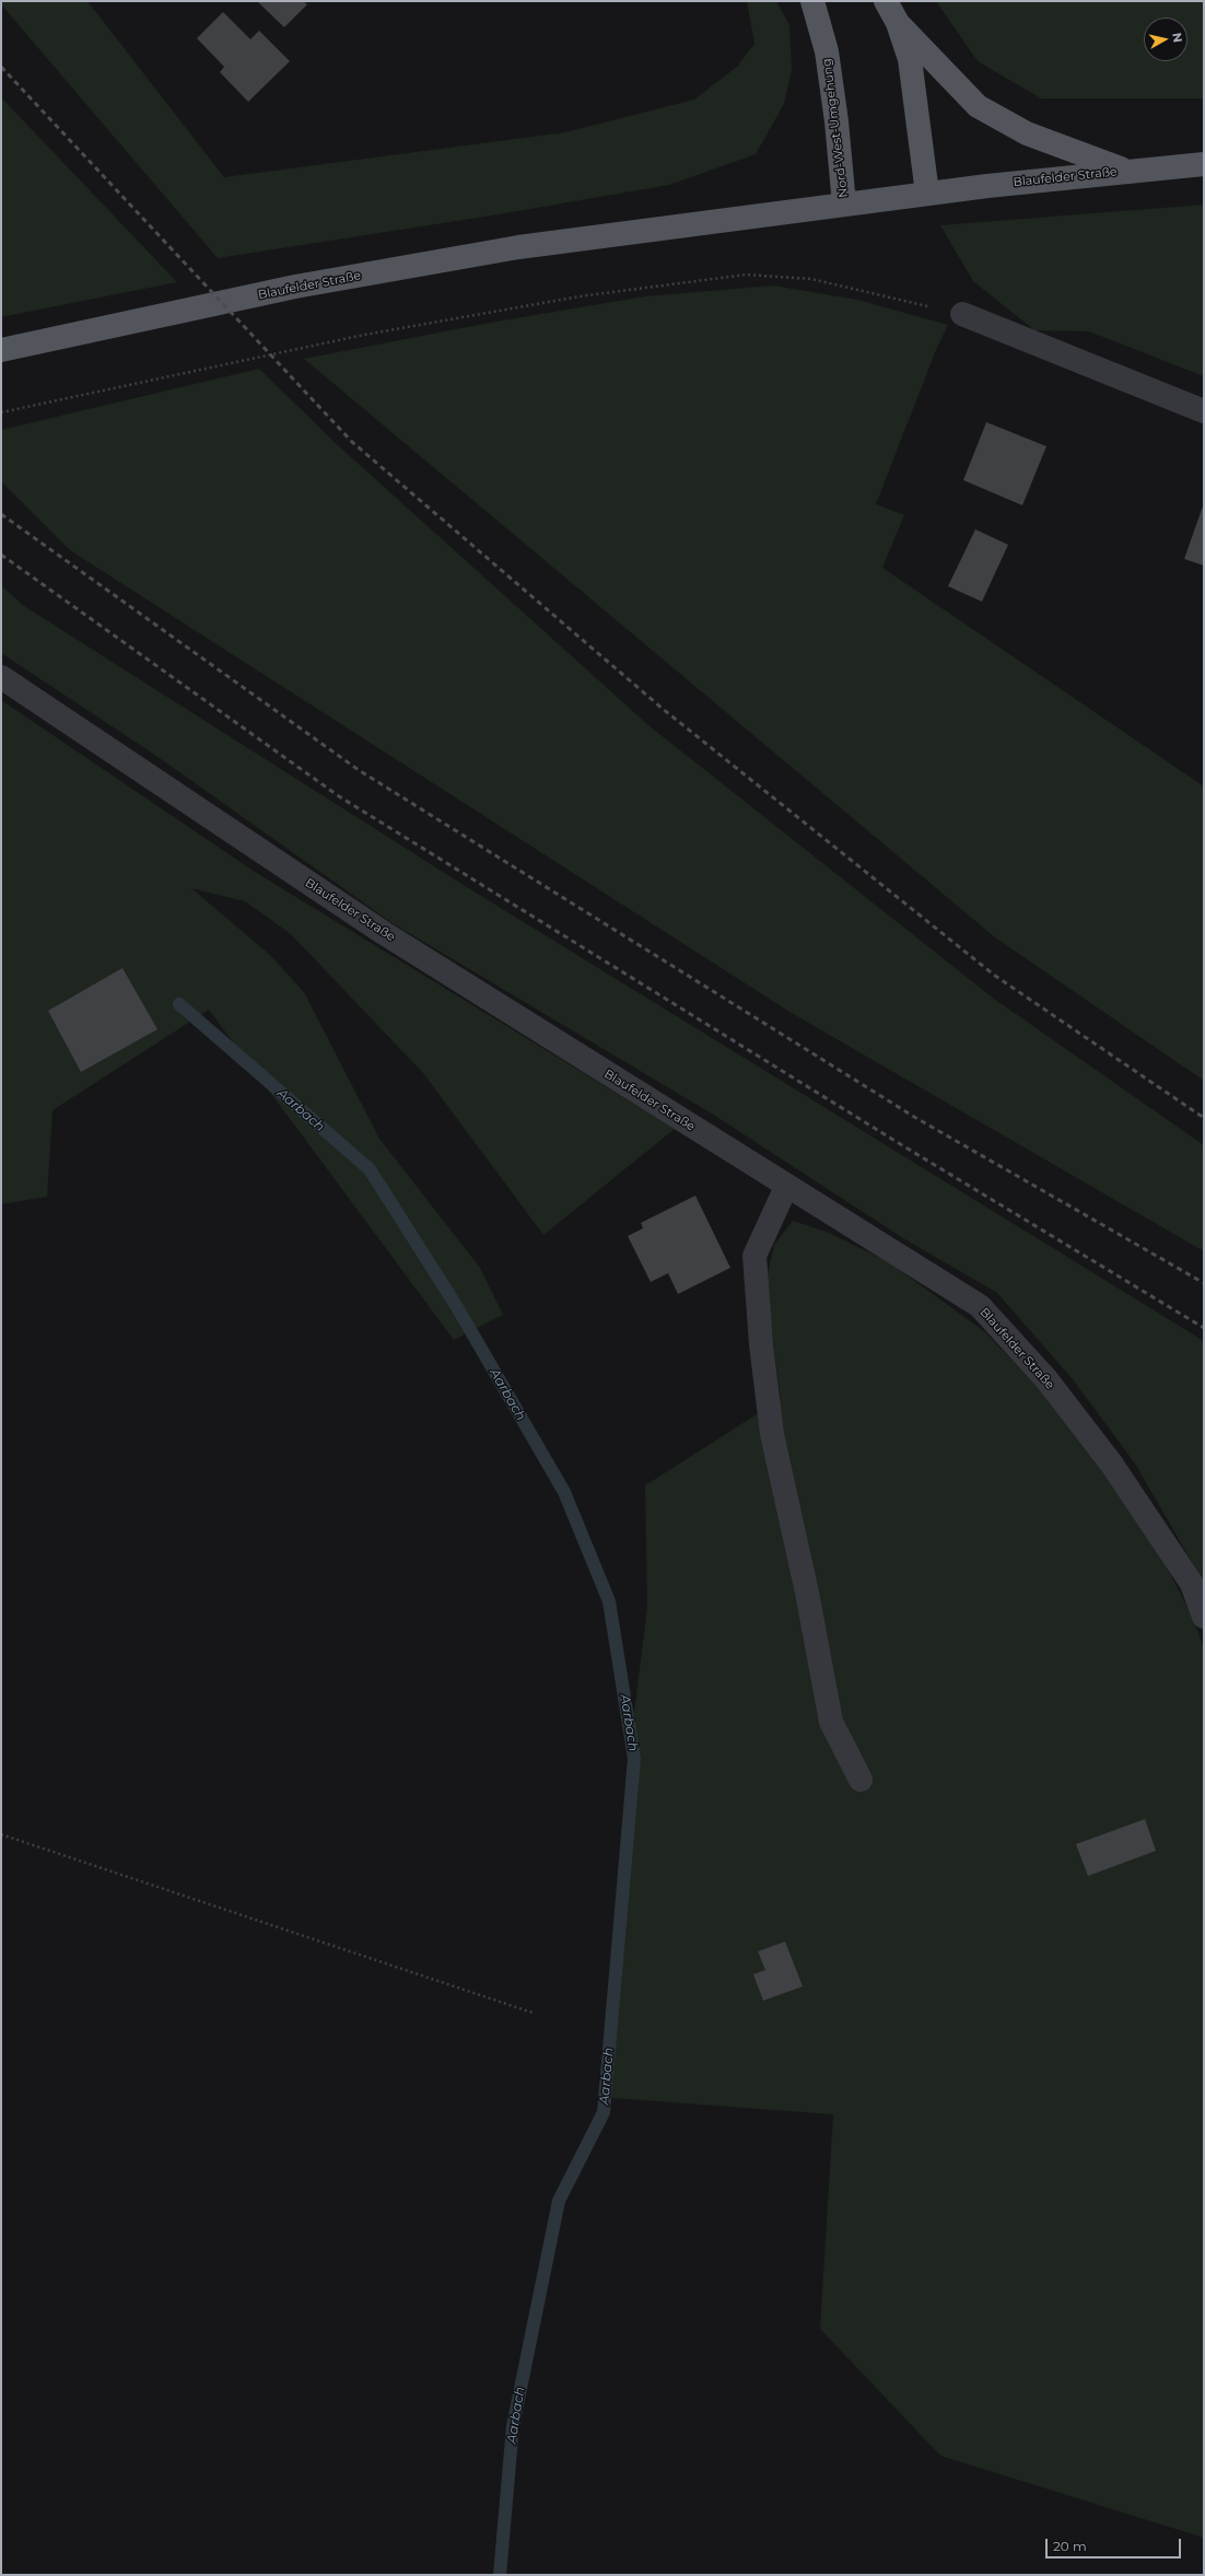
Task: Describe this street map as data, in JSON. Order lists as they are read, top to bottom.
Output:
{
  "streets": {
    "main road": ["Nord-West-Umgehung", "Blaufelder Straße"]
  },
  "crossings": [
    ["Nord-West-Umgehung", "Blaufelder Straße"]
  ],
  "water": ["Aarbach"],
  "scale_bar": "20 m",
  "north": "right"
}
